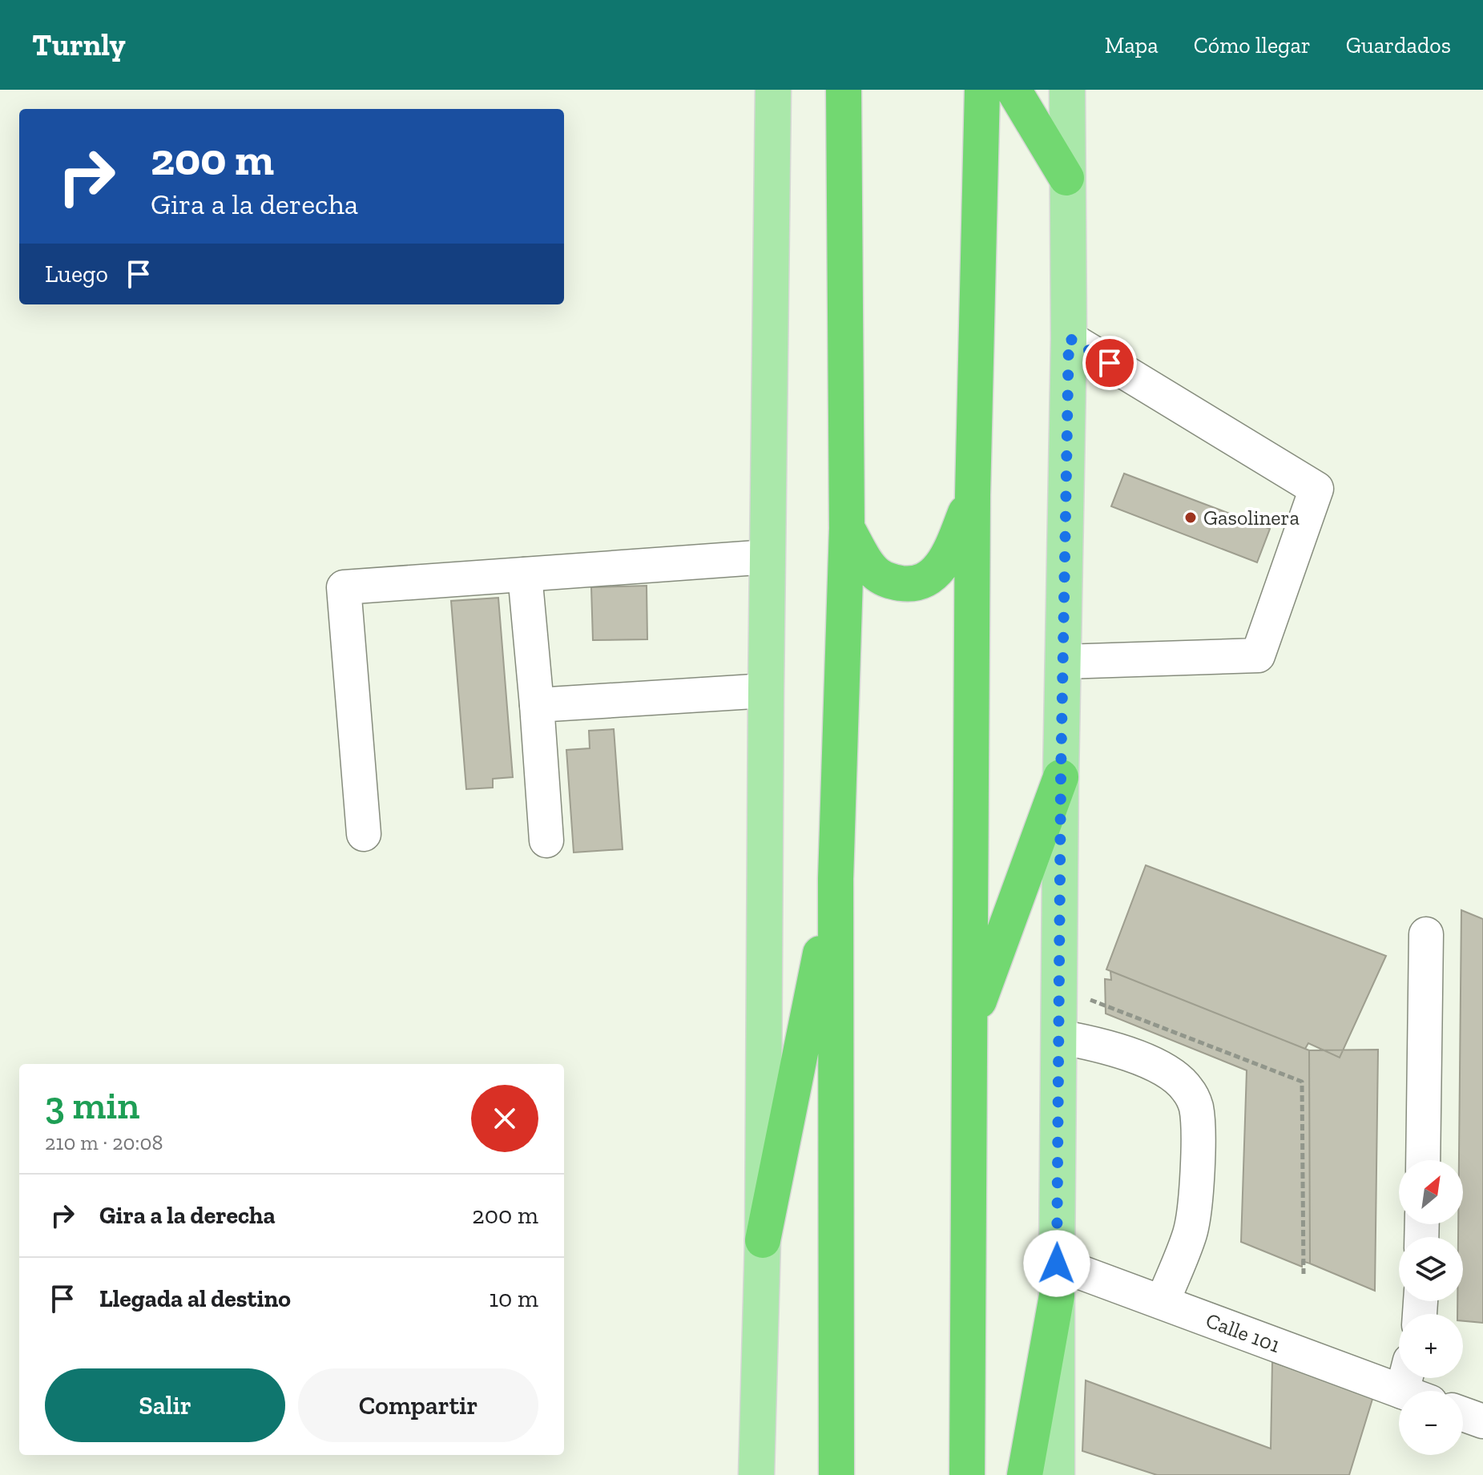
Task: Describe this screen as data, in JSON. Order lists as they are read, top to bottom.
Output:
{
  "streets": {
    "street": ["Calle 101"]
  },
  "places": ["Gasolinera"],
  "north": "top right",
  "page": {
    "header": "Turnly",
    "nav": ["Mapa", "Cómo llegar", "Guardados"],
    "turn": ["200 m", "Gira a la derecha"],
    "then": "Luego",
    "heading": ["3 min", "210 m · 20:08"],
    "map_buttons": ["+", "−"],
    "list": [
      {
        "name": "Gira a la derecha",
        "value": "200 m"
      },
      {
        "name": "Llegada al destino",
        "value": "10 m"
      }
    ],
    "buttons": ["Salir", "Compartir"]
  }
}
